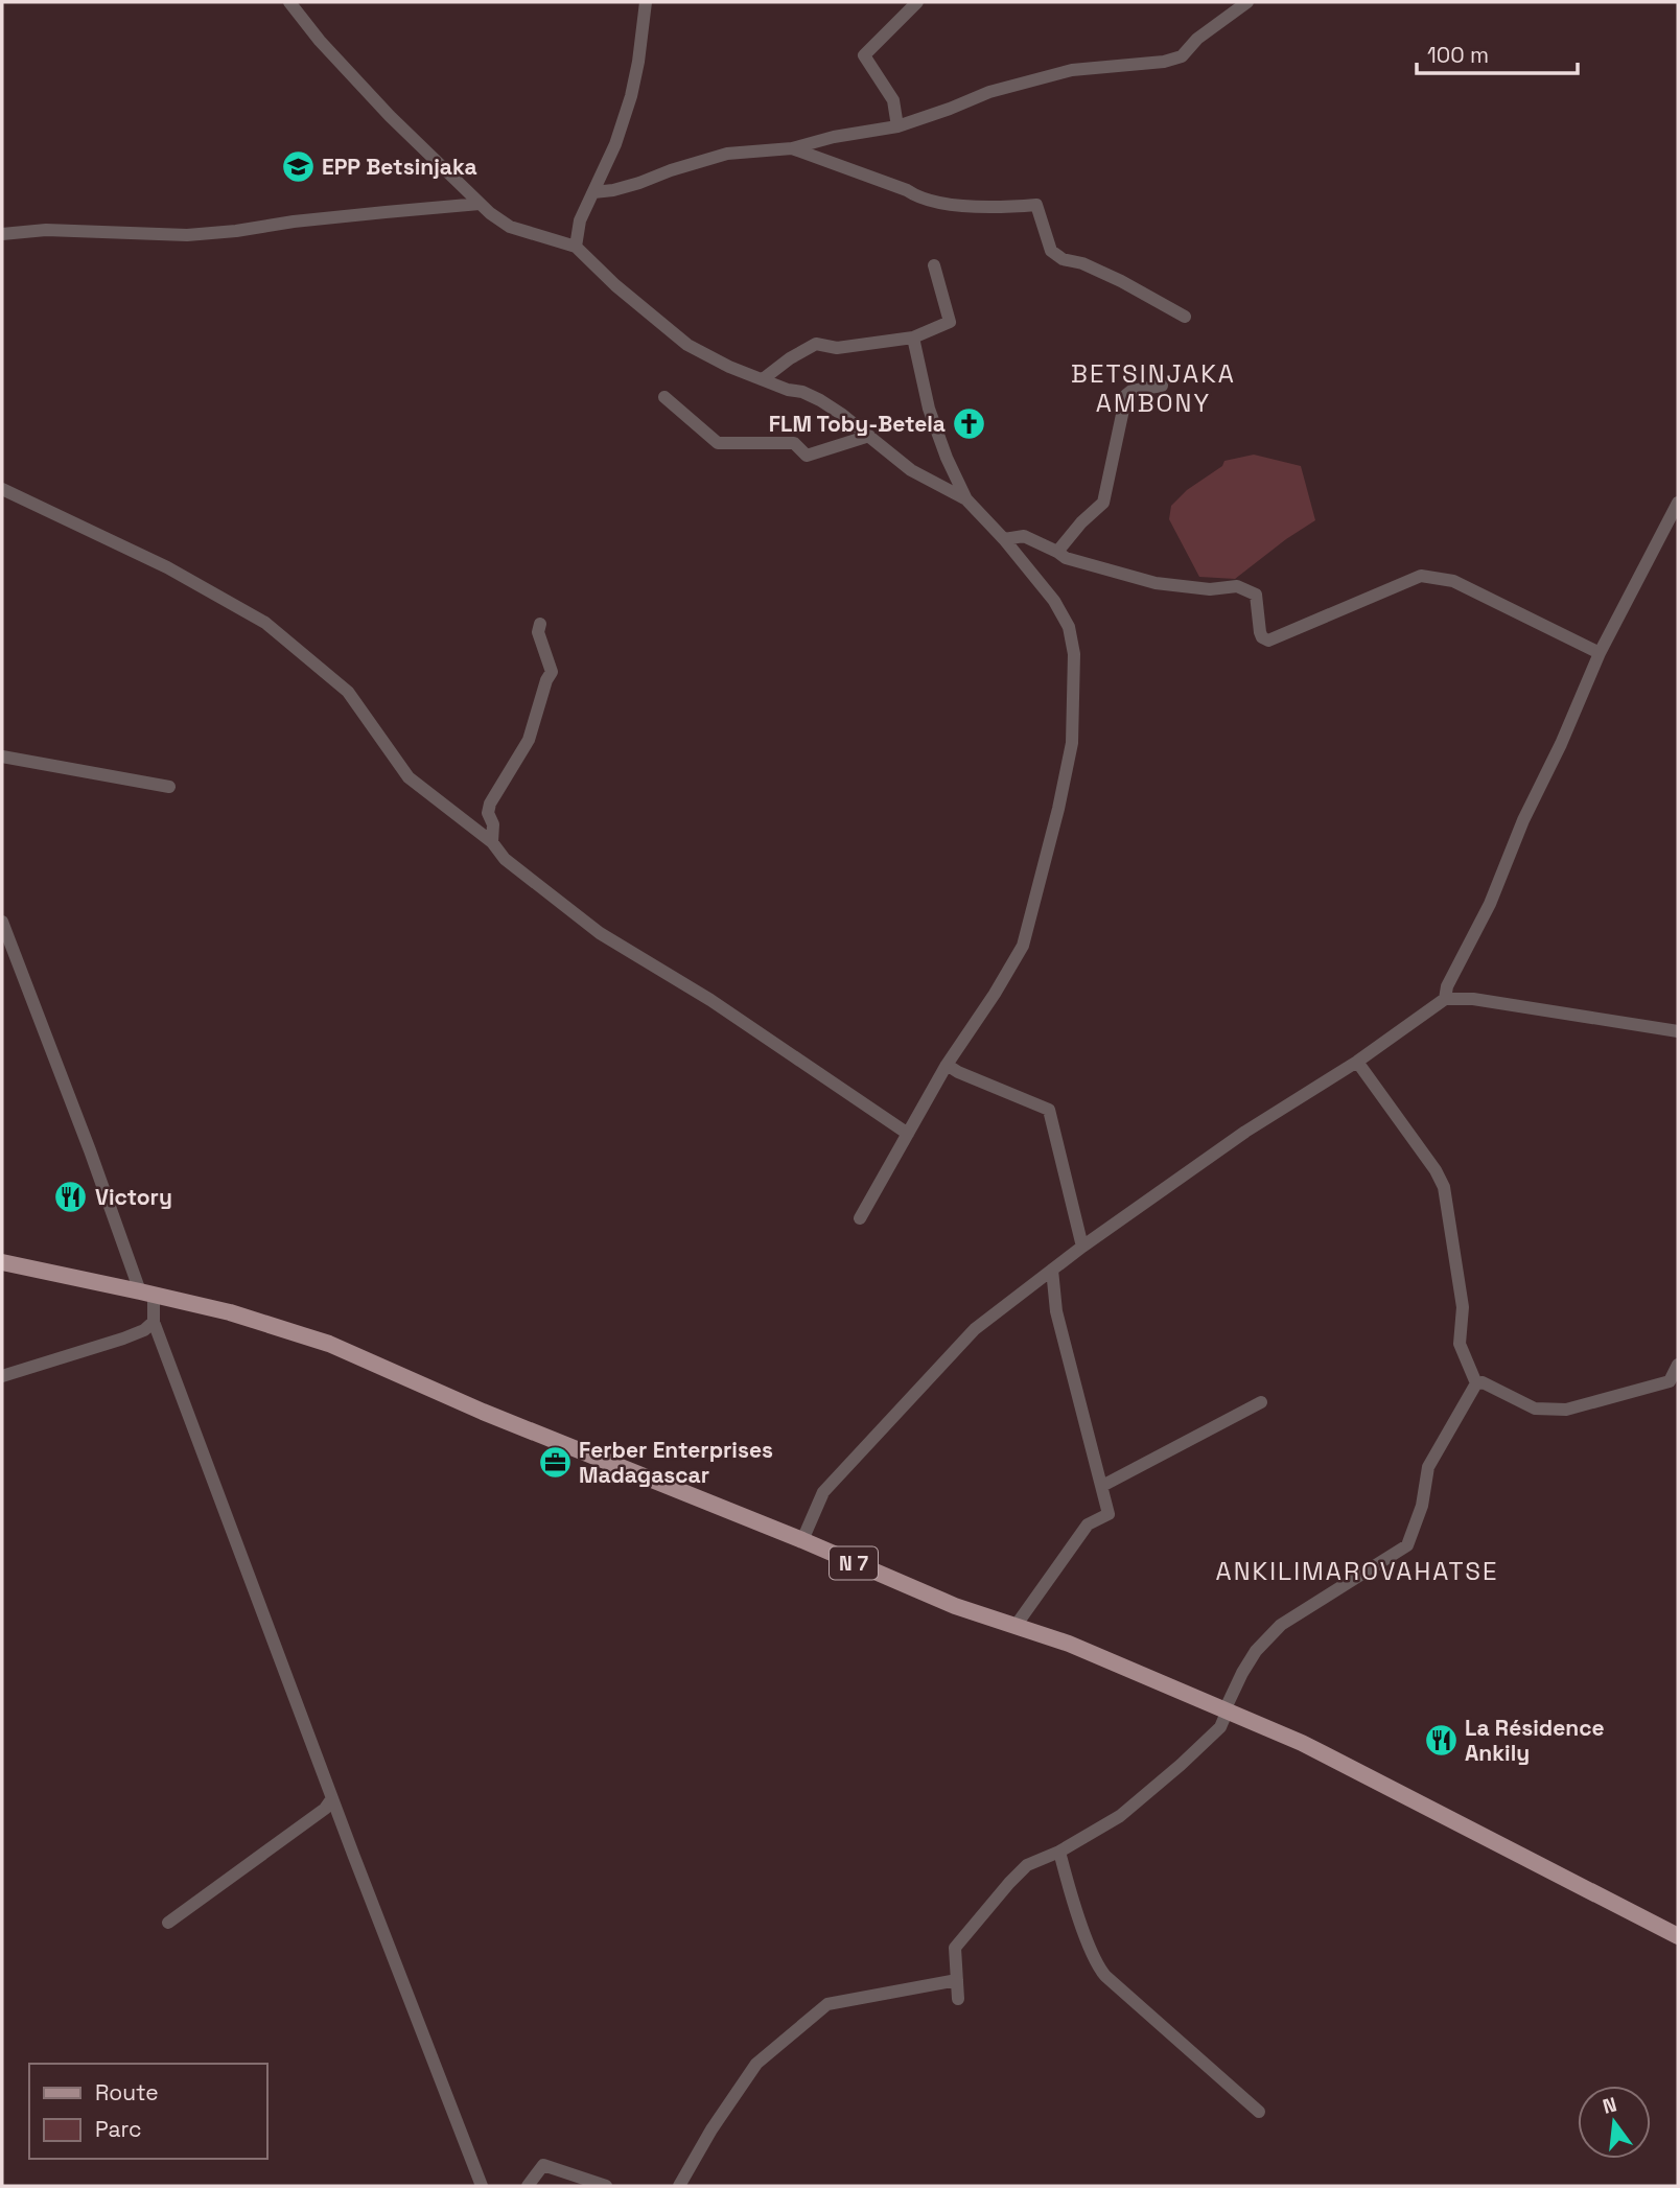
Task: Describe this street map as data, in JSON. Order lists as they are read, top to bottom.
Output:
{
  "streets": {
    "main road": ["N 7"]
  },
  "districts": ["BETSINJAKA AMBONY", "ANKILIMAROVAHATSE"],
  "places": {
    "school or university": ["EPP Betsinjaka"],
    "church": ["FLM Toby-Betela"],
    "restaurant": ["Victory", "La Résidence Ankily"],
    "office": ["Ferber Enterprises Madagascar"]
  },
  "legend": ["Route", "Parc"],
  "scale_bar": "100 m",
  "north": "top"
}
